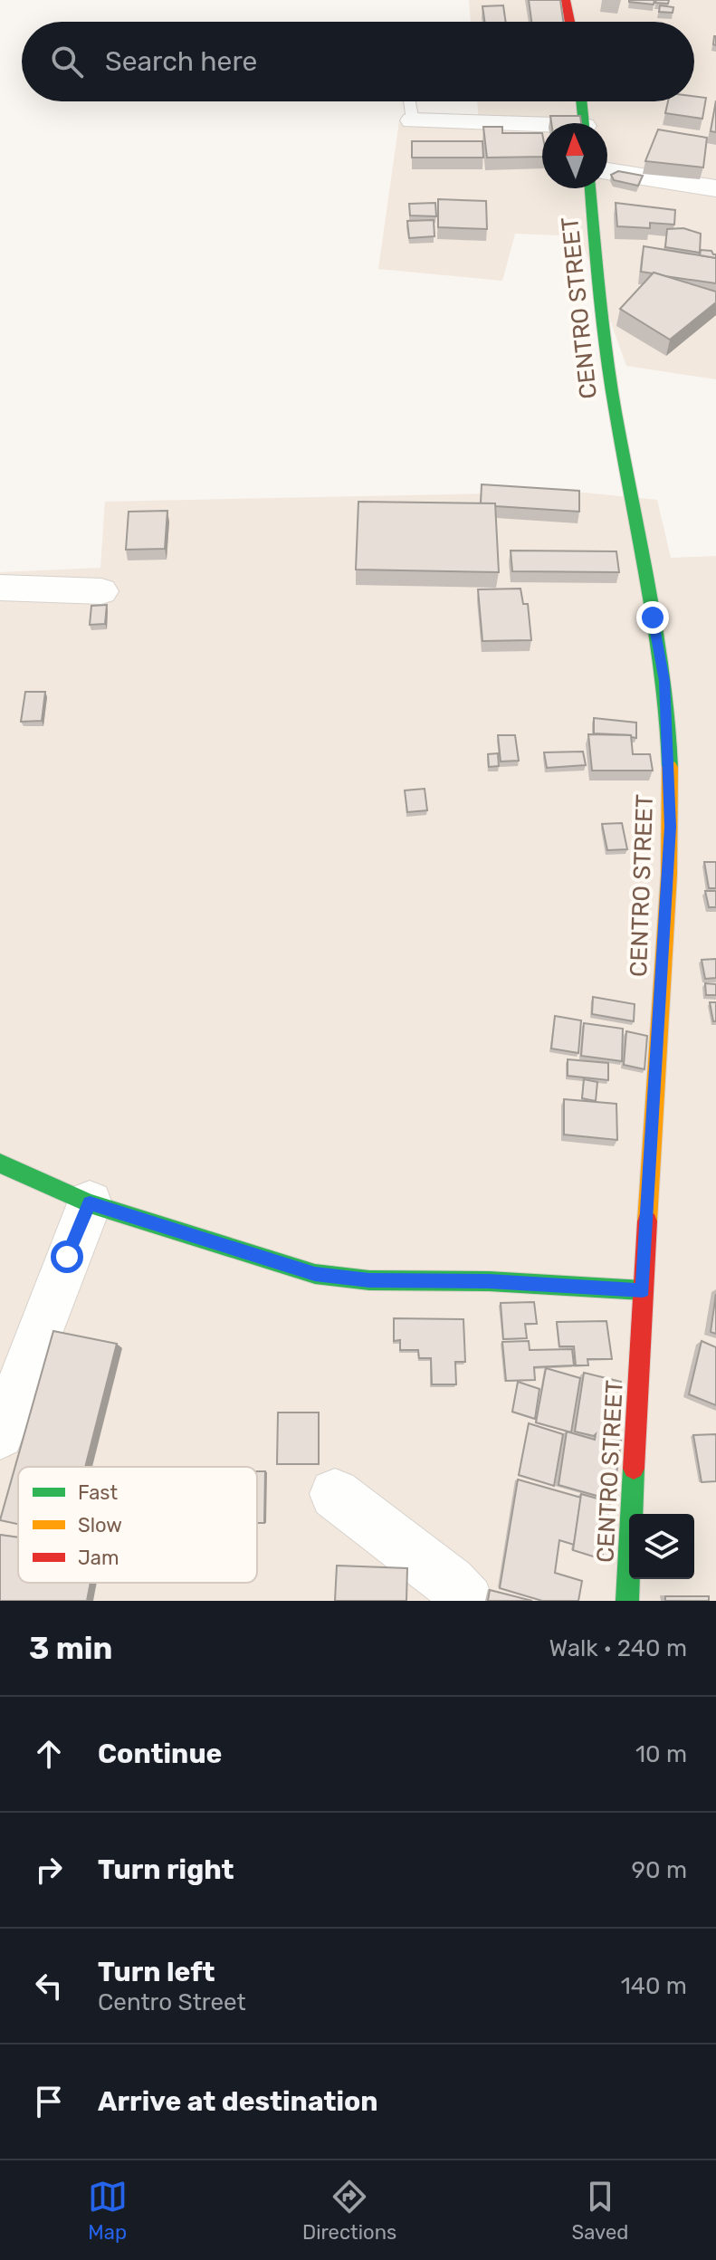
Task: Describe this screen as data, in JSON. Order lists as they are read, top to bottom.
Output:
{
  "streets": {
    "street": ["CENTRO STREET"]
  },
  "legend": ["Fast", "Slow", "Jam"],
  "north": "top",
  "page": {
    "search": "Search here",
    "heading": ["3 min", "Walk · 240 m"],
    "list": [
      ["Continue", "10 m"],
      ["Turn right", "90 m"],
      ["Turn left", "Centro Street", "140 m"],
      "Arrive at destination"
    ],
    "nav": ["Map", "Directions", "Saved"]
  }
}
